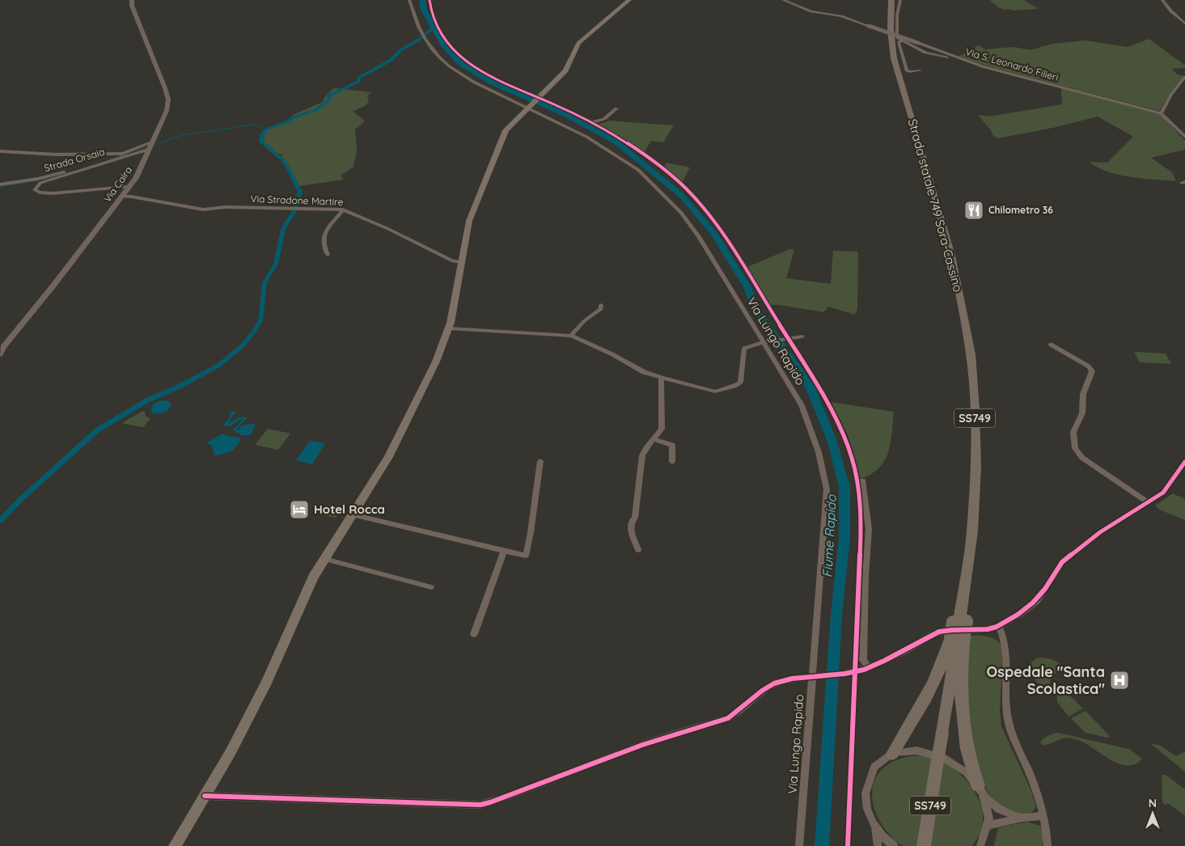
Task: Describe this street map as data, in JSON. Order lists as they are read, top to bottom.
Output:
{
  "streets": {
    "highway": ["Strada statale 749 Sora-Cassino", "SS749"],
    "street": [
      "Via S. Leonardo Filieri",
      "Strada Orsaia",
      "Via Caira",
      "Via Stradone Martire",
      "Via Lungo Rapido"
    ]
  },
  "crossings": [
    ["Strada Orsaia", "Via Caira"],
    ["Via Caira", "Via Stradone Martire"],
    ["Strada statale 749 Sora-Cassino", "SS749"]
  ],
  "water": ["Fiume Rapido"],
  "places": {
    "restaurant": ["Chilometro 36"],
    "hotel": ["Hotel Rocca"],
    "hospital": ["Ospedale \"Santa Scolastica\""]
  },
  "north": "top"
}
